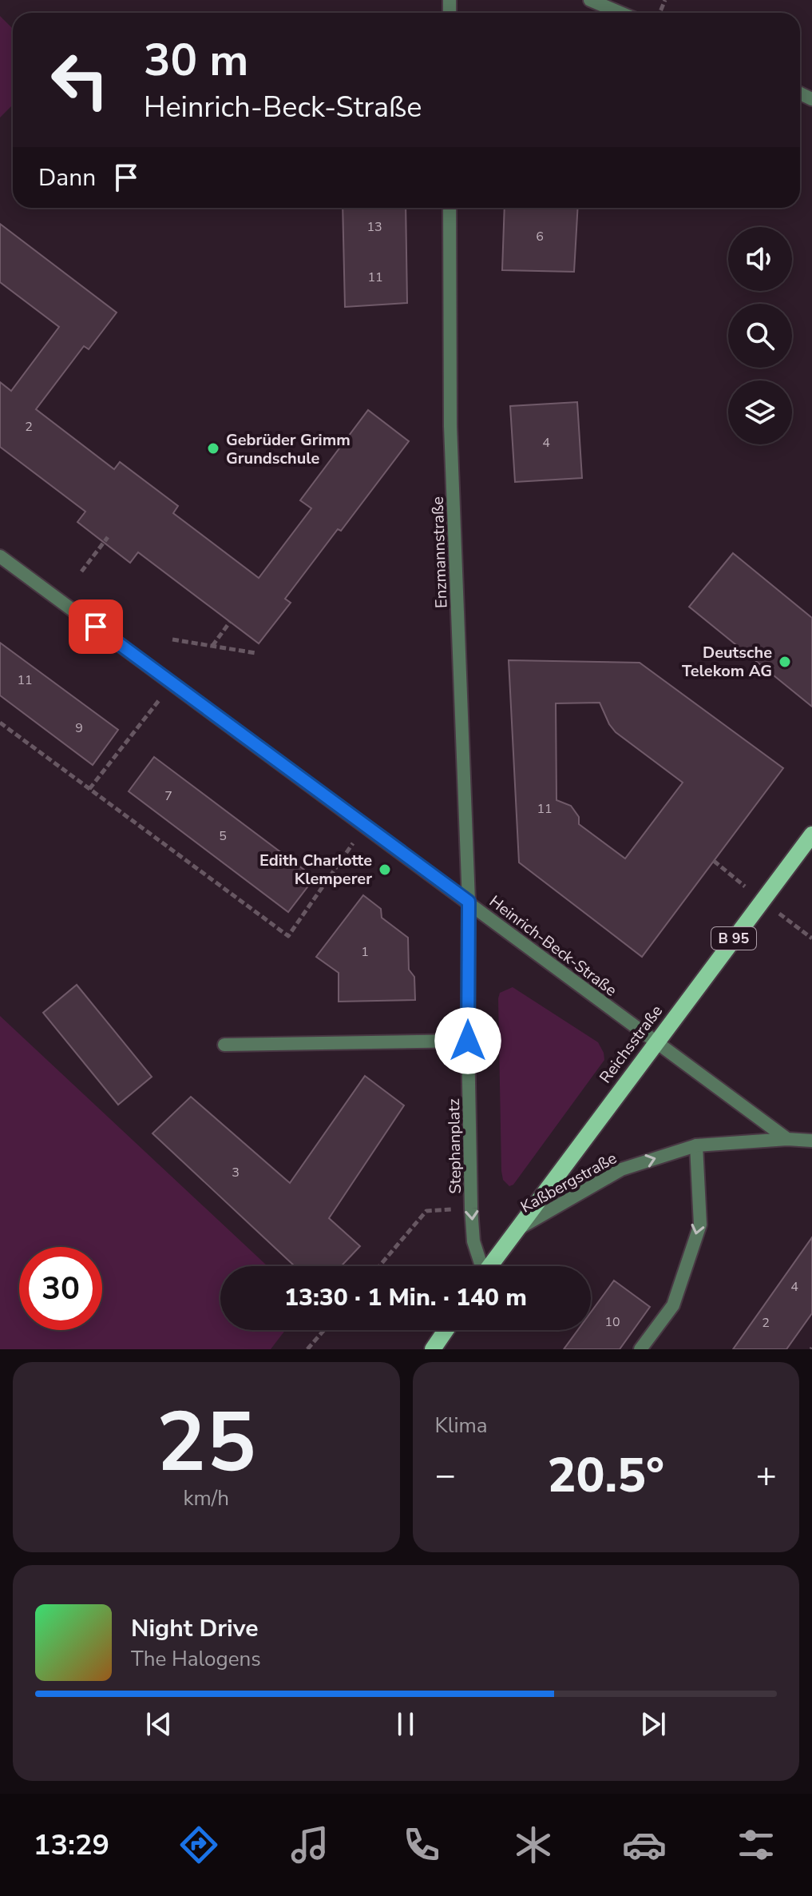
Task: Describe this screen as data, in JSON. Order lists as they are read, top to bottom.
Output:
{
  "streets": {
    "main road": ["B 95", "Reichsstraße"],
    "street": [
      "Enzmannstraße",
      "Heinrich-Beck-Straße",
      "Stephanplatz",
      "Kaßbergstraße"
    ]
  },
  "crossings": [
    ["Enzmannstraße", "Heinrich-Beck-Straße"],
    ["Enzmannstraße", "Stephanplatz"],
    ["Heinrich-Beck-Straße", "Reichsstraße"],
    ["Heinrich-Beck-Straße", "Stephanplatz"],
    ["Reichsstraße", "Kaßbergstraße"]
  ],
  "one_way": ["Kaßbergstraße"],
  "places": ["Gebrüder Grimm Grundschule", "Deutsche Telekom AG", "Edith Charlotte Klemperer"],
  "house_numbers": [
    "13",
    "6",
    "11",
    "2",
    "4",
    "11",
    "9",
    "7",
    "11",
    "5",
    "1",
    "3",
    "4",
    "10",
    "2"
  ],
  "page": {
    "turn": ["30 m", "Heinrich-Beck-Straße"],
    "then": "Dann",
    "limit": "30",
    "trip": "13:30 · 1 Min. · 140 m",
    "tile": [
      ["25", "km/h"],
      "Klima"
    ],
    "heat": ["−", "20.5°", "+"],
    "song": ["Night Drive", "The Halogens"],
    "tabs": "13:29"
  }
}
